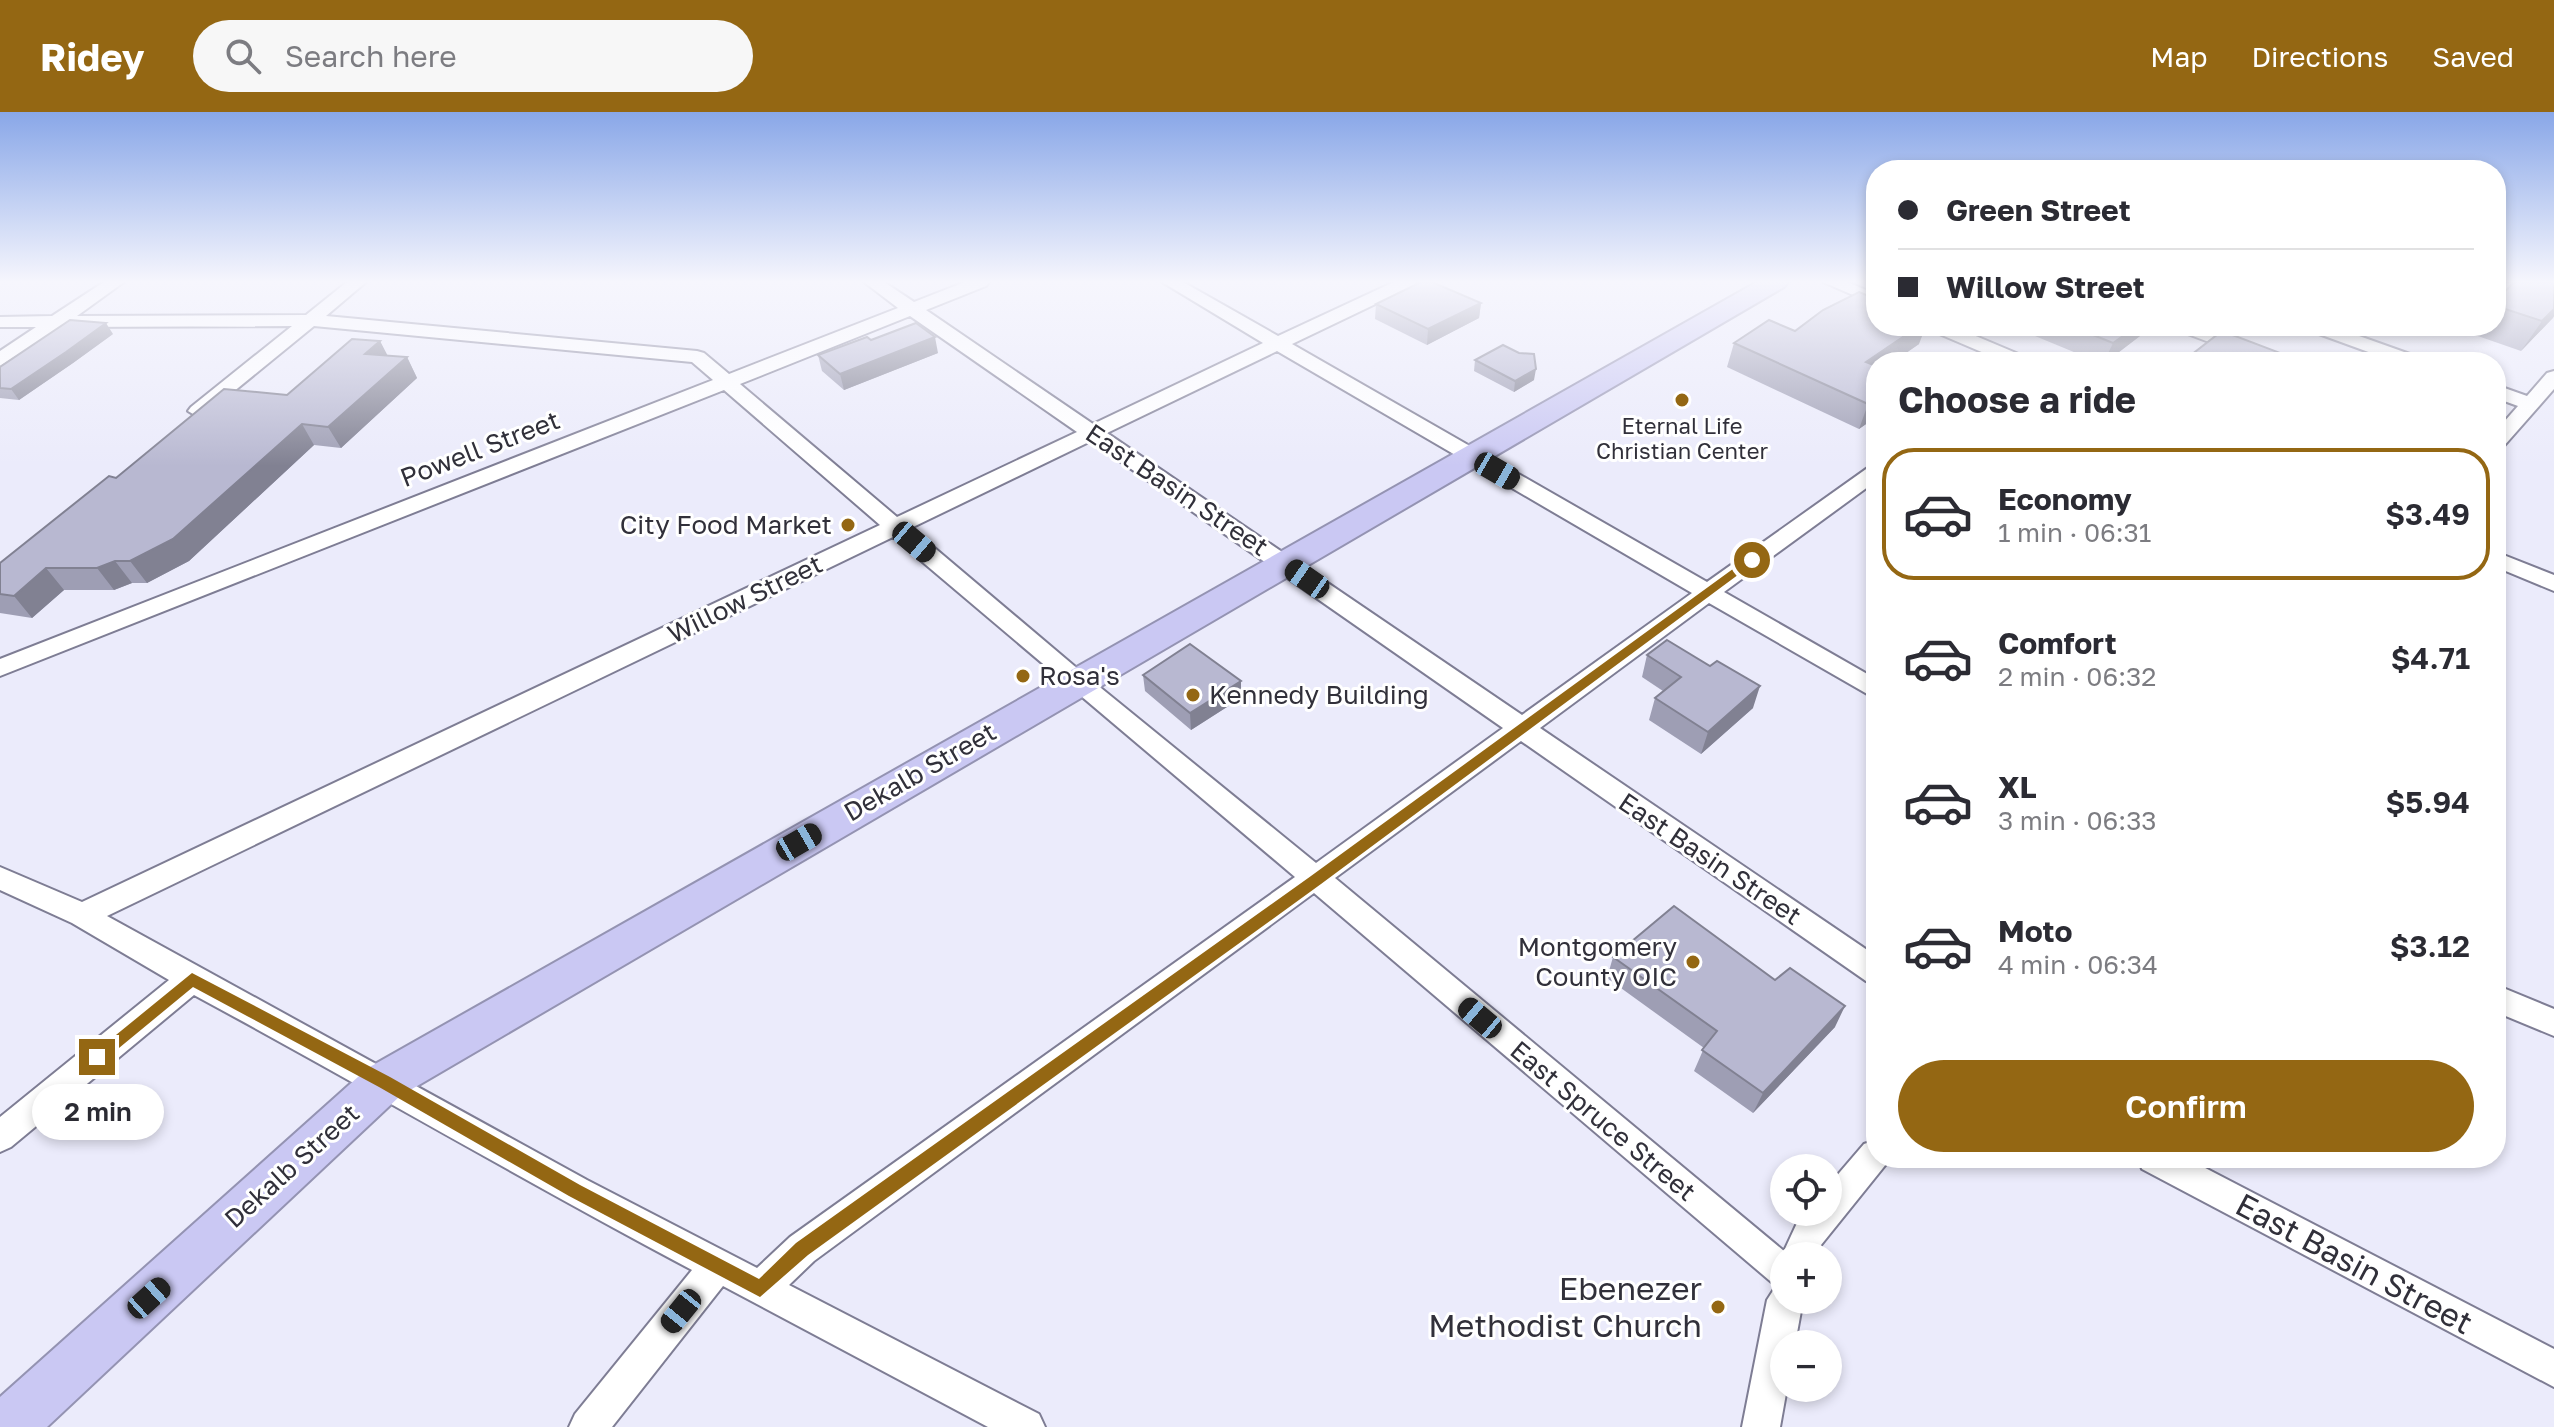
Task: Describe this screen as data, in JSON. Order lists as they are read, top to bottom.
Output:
{
  "streets": {
    "highway": ["Dekalb Street"],
    "street": [
      "Powell Street",
      "East Basin Street",
      "Willow Street",
      "East Spruce Street"
    ]
  },
  "crossings": [
    ["Powell Street", "East Spruce Street"],
    ["East Basin Street", "Willow Street"],
    ["East Basin Street", "Dekalb Street"],
    ["Willow Street", "East Spruce Street"],
    ["Dekalb Street", "East Spruce Street"]
  ],
  "places": [
    "Eternal Life Christian Center",
    "City Food Market",
    "Rosa's",
    "Kennedy Building",
    "Montgomery County OIC",
    "Ebenezer Methodist Church"
  ],
  "page": {
    "header": "Ridey",
    "search": "Search here",
    "nav": ["Map", "Directions", "Saved"],
    "banner": ["Green Street", "Willow Street"],
    "heading": "Choose a ride",
    "list": [
      {
        "name": "Economy",
        "note": "1 min · 06:31",
        "value": "$3.49"
      },
      {
        "name": "Comfort",
        "note": "2 min · 06:32",
        "value": "$4.71"
      },
      {
        "name": "XL",
        "note": "3 min · 06:33",
        "value": "$5.94"
      },
      {
        "name": "Moto",
        "note": "4 min · 06:34",
        "value": "$3.12"
      }
    ],
    "buttons": "Confirm",
    "bubble": "2 min",
    "map_buttons": ["+", "−"]
  }
}
